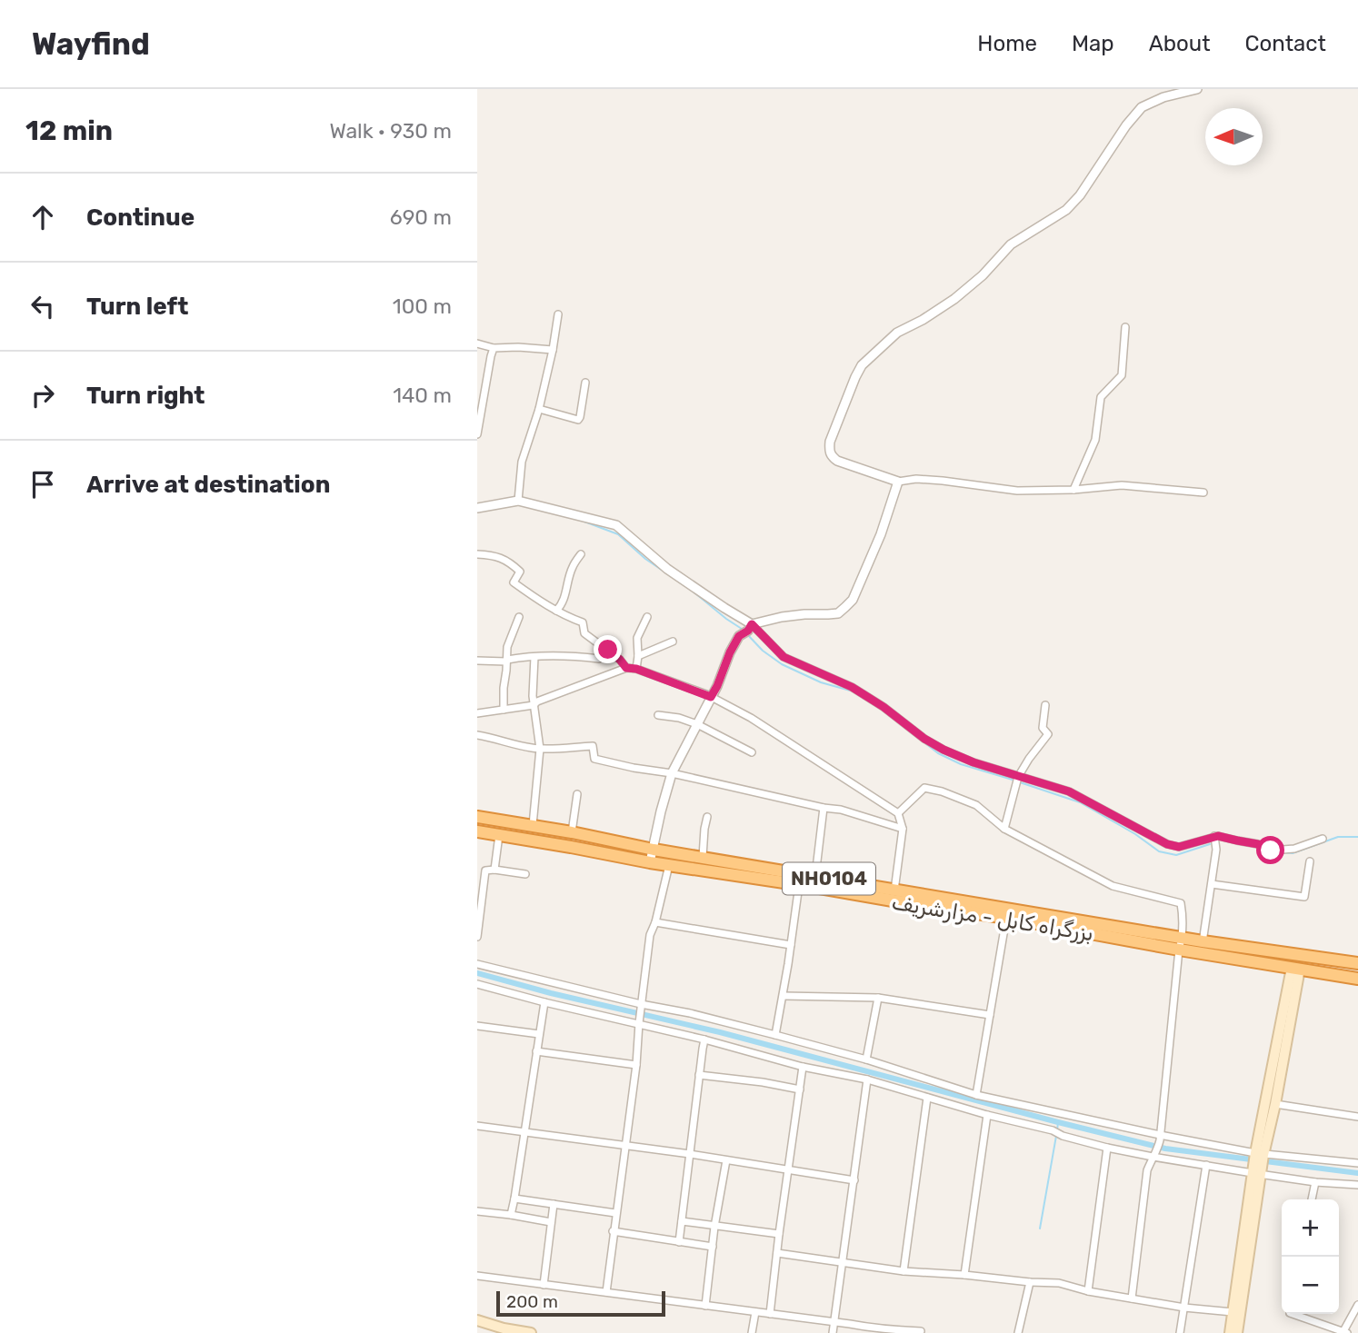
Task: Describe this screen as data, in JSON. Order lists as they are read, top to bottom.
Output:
{
  "streets": {
    "highway": ["NH0104", "بزرگراه کابل - مزارشریف"]
  },
  "scale_bar": "200 m",
  "north": "left",
  "page": {
    "header": "Wayfind",
    "nav": [
      "Home",
      "Map",
      "About",
      "Contact"
    ],
    "heading": ["12 min", "Walk · 930 m"],
    "list": [
      ["Continue", "690 m"],
      ["Turn left", "100 m"],
      ["Turn right", "140 m"],
      "Arrive at destination"
    ],
    "map_buttons": ["+", "−"],
    "scale": "200 m"
  }
}
